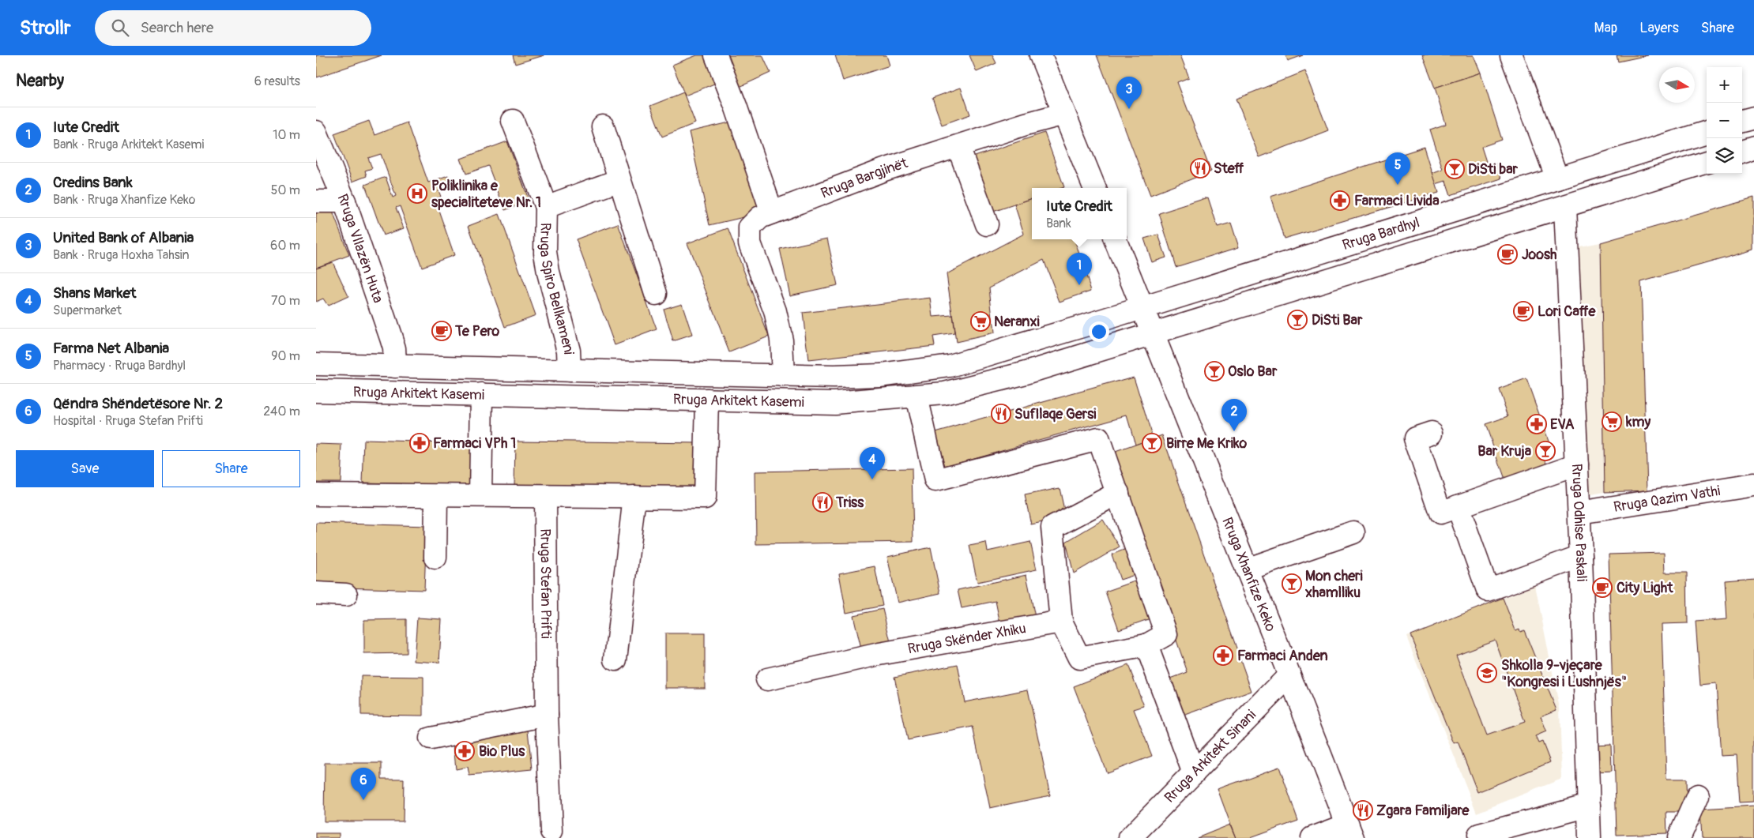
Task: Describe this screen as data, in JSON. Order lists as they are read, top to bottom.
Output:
{
  "streets": {
    "street": [
      "Rruga Bargjinët",
      "Rruga Bardhyl",
      "Rruga Vllazën Huta",
      "Rruga Spiro Bellkameni",
      "Rruga Arkitekt Kasemi",
      "Rruga Qazim Vathi",
      "Rruga Odhise Paskali",
      "Rruga Xhanfize Keko",
      "Rruga Stefan Prifti",
      "Rruga Skënder Xhiku",
      "Rruga Arkitekt Sinani"
    ]
  },
  "crossings": [
    ["Rruga Bargjinët", "Rruga Arkitekt Kasemi"],
    ["Rruga Bardhyl", "Rruga Arkitekt Kasemi"],
    ["Rruga Bardhyl", "Rruga Odhise Paskali"],
    ["Rruga Bardhyl", "Rruga Xhanfize Keko"],
    ["Rruga Vllazën Huta", "Rruga Arkitekt Kasemi"],
    ["Rruga Spiro Bellkameni", "Rruga Arkitekt Kasemi"],
    ["Rruga Arkitekt Kasemi", "Rruga Xhanfize Keko"],
    ["Rruga Qazim Vathi", "Rruga Odhise Paskali"],
    ["Rruga Xhanfize Keko", "Rruga Arkitekt Sinani"]
  ],
  "places": {
    "restaurant": [
      "Steff",
      "Sufllaqe Gersi",
      "Triss",
      "Zgara Familjare"
    ],
    "bar": [
      "DiSti bar",
      "DiSti Bar",
      "Oslo Bar",
      "Birre Me Kriko",
      "Bar Kruja",
      "Mon cheri xhamlliku"
    ],
    "hospital": ["Poliklinika e specialiteteve Nr. 1"],
    "pharmacy": [
      "Farmaci Livida",
      "EVA",
      "Farmaci VPh 1",
      "Farmaci Anden",
      "Bio Plus"
    ],
    "cafe": [
      "Joosh",
      "Lori Caffe",
      "Te Pero",
      "City Light"
    ],
    "supermarket": ["Neranxi", "kmy"],
    "school or university": ["Shkolla 9-vjeçare \"Kongresi i Lushnjës\""]
  },
  "north": "right",
  "page": {
    "header": "Strollr",
    "search": "Search here",
    "nav": ["Map", "Layers", "Share"],
    "heading": ["Nearby", "6 results"],
    "map_buttons": ["+", "−"],
    "pins": [
      "3",
      "5",
      "1",
      "2",
      "4",
      "6"
    ],
    "list": [
      {
        "mark": "1",
        "name": "Iute Credit",
        "note": "Bank · Rruga Arkitekt Kasemi",
        "value": "10 m"
      },
      {
        "mark": "2",
        "name": "Credins Bank",
        "note": "Bank · Rruga Xhanfize Keko",
        "value": "50 m"
      },
      {
        "mark": "3",
        "name": "United Bank of Albania",
        "note": "Bank · Rruga Hoxha Tahsin",
        "value": "60 m"
      },
      {
        "mark": "4",
        "name": "Shans Market",
        "note": "Supermarket",
        "value": "70 m"
      },
      {
        "mark": "5",
        "name": "Farma Net Albania",
        "note": "Pharmacy · Rruga Bardhyl",
        "value": "90 m"
      },
      {
        "mark": "6",
        "name": "Qëndra Shëndetësore Nr. 2",
        "note": "Hospital · Rruga Stefan Prifti",
        "value": "240 m"
      }
    ],
    "popup": ["Iute Credit", "Bank"],
    "buttons": ["Save", "Share"]
  }
}
